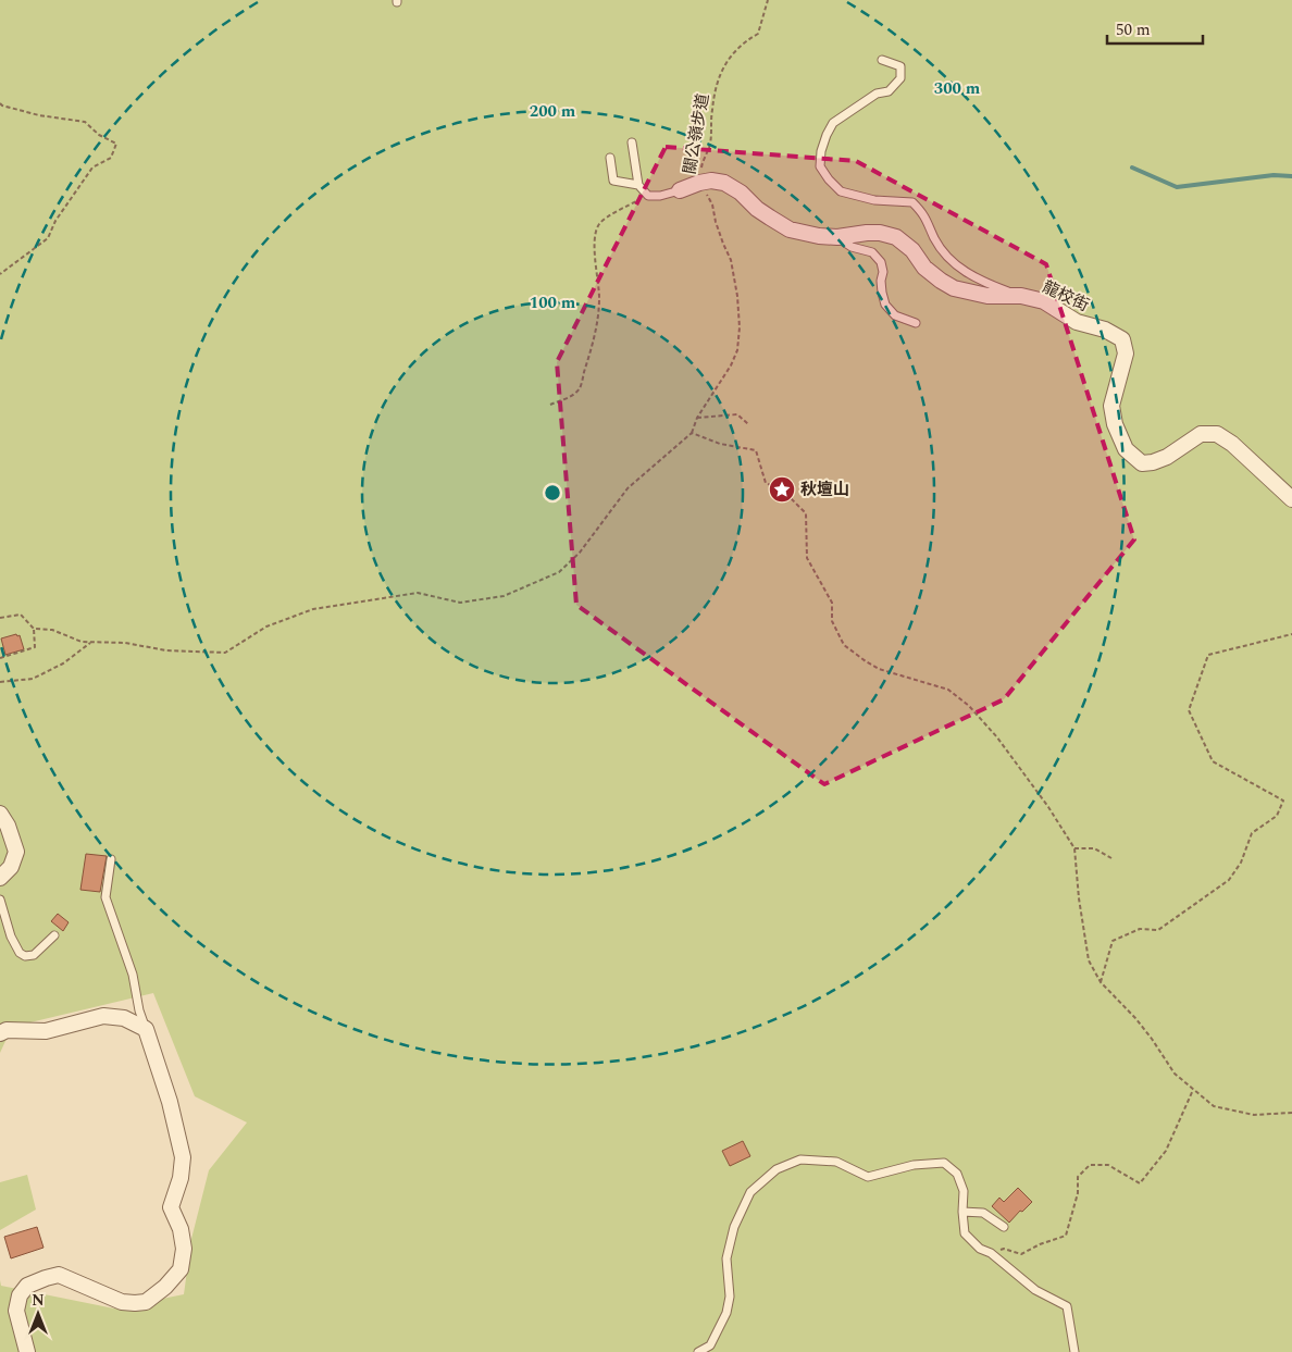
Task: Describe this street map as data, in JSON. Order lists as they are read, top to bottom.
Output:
{
  "streets": {
    "street": ["龍校街"],
    "path": ["關公嶺步道"]
  },
  "crossings": [
    ["關公嶺步道", "龍校街"]
  ],
  "places": {
    "place": ["秋壇山"]
  },
  "scale_bar": "50 m",
  "north": "top",
  "rings": ["300 m", "200 m", "100 m"]
}
